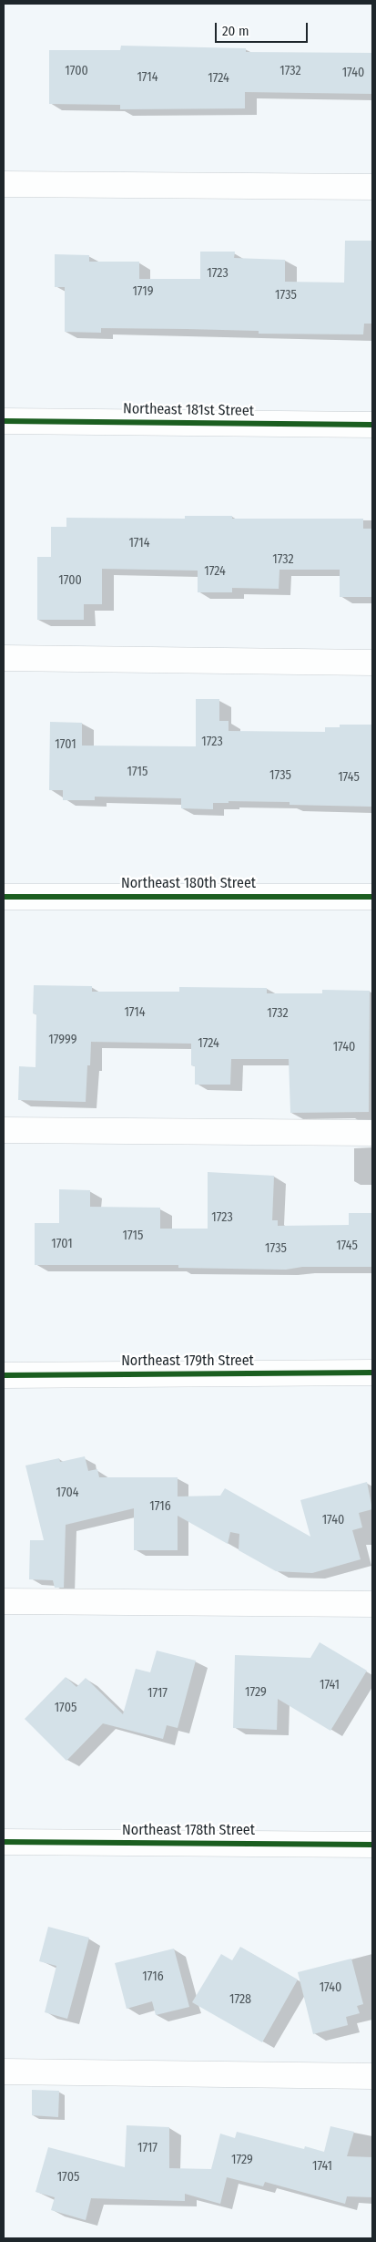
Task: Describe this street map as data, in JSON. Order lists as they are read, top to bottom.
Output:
{
  "streets": {
    "street": [
      "Northeast 181st Street",
      "Northeast 180th Street",
      "Northeast 179th Street",
      "Northeast 178th Street"
    ]
  },
  "house_numbers": [
    "1700",
    "1732",
    "1740",
    "1714",
    "1724",
    "1723",
    "1719",
    "1735",
    "1714",
    "1732",
    "1724",
    "1700",
    "1723",
    "1701",
    "1715",
    "1735",
    "1745",
    "1714",
    "1732",
    "17999",
    "1724",
    "1740",
    "1723",
    "1715",
    "1701",
    "1745",
    "1735",
    "1704",
    "1716",
    "1740",
    "1741",
    "1729",
    "1717",
    "1705",
    "1716",
    "1740",
    "1728",
    "1717",
    "1729",
    "1741",
    "1705"
  ],
  "scale_bar": "20 m"
}
